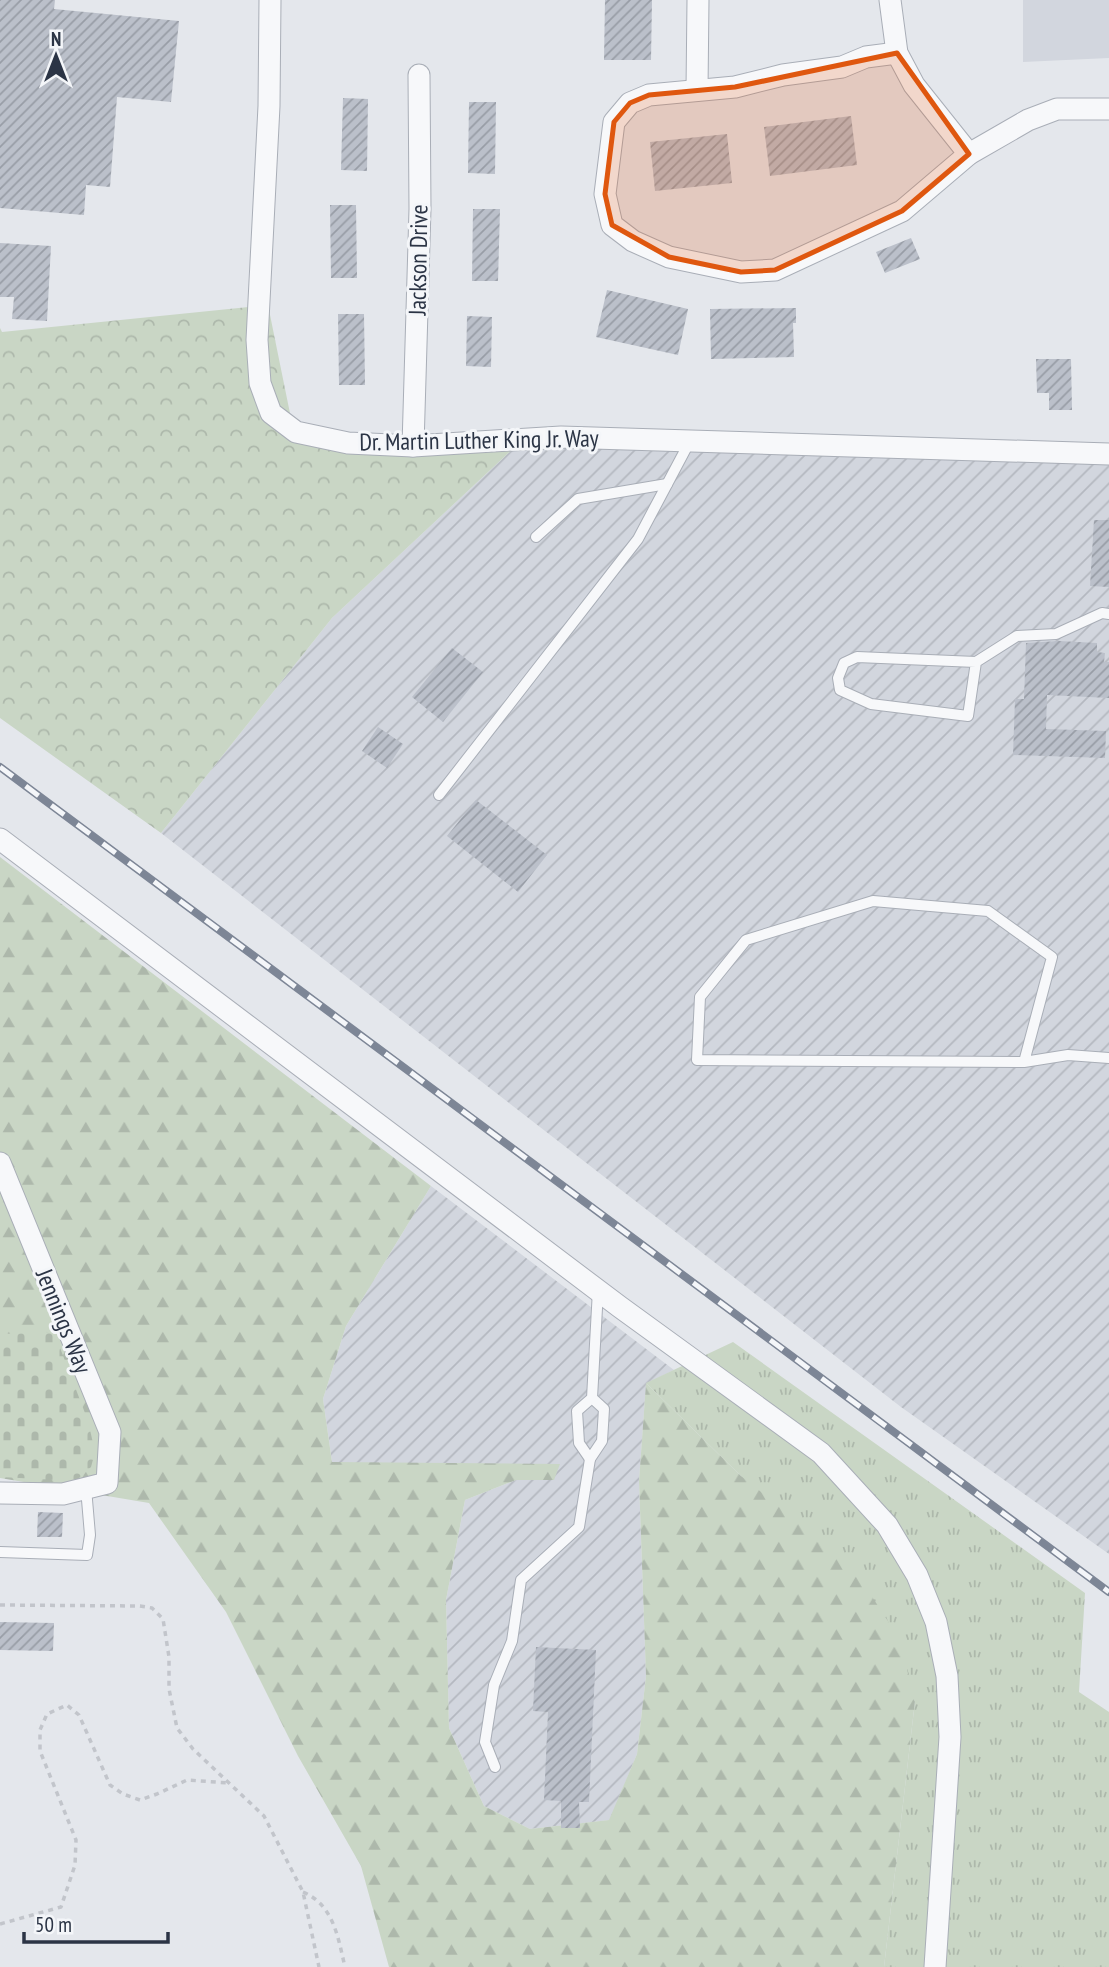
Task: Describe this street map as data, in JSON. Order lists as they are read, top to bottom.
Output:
{
  "streets": {
    "street": ["Jackson Drive", "Dr. Martin Luther King Jr. Way", "Jennings Way"]
  },
  "crossings": [
    ["Jackson Drive", "Dr. Martin Luther King Jr. Way"]
  ],
  "scale_bar": "50 m",
  "north": "top"
}
